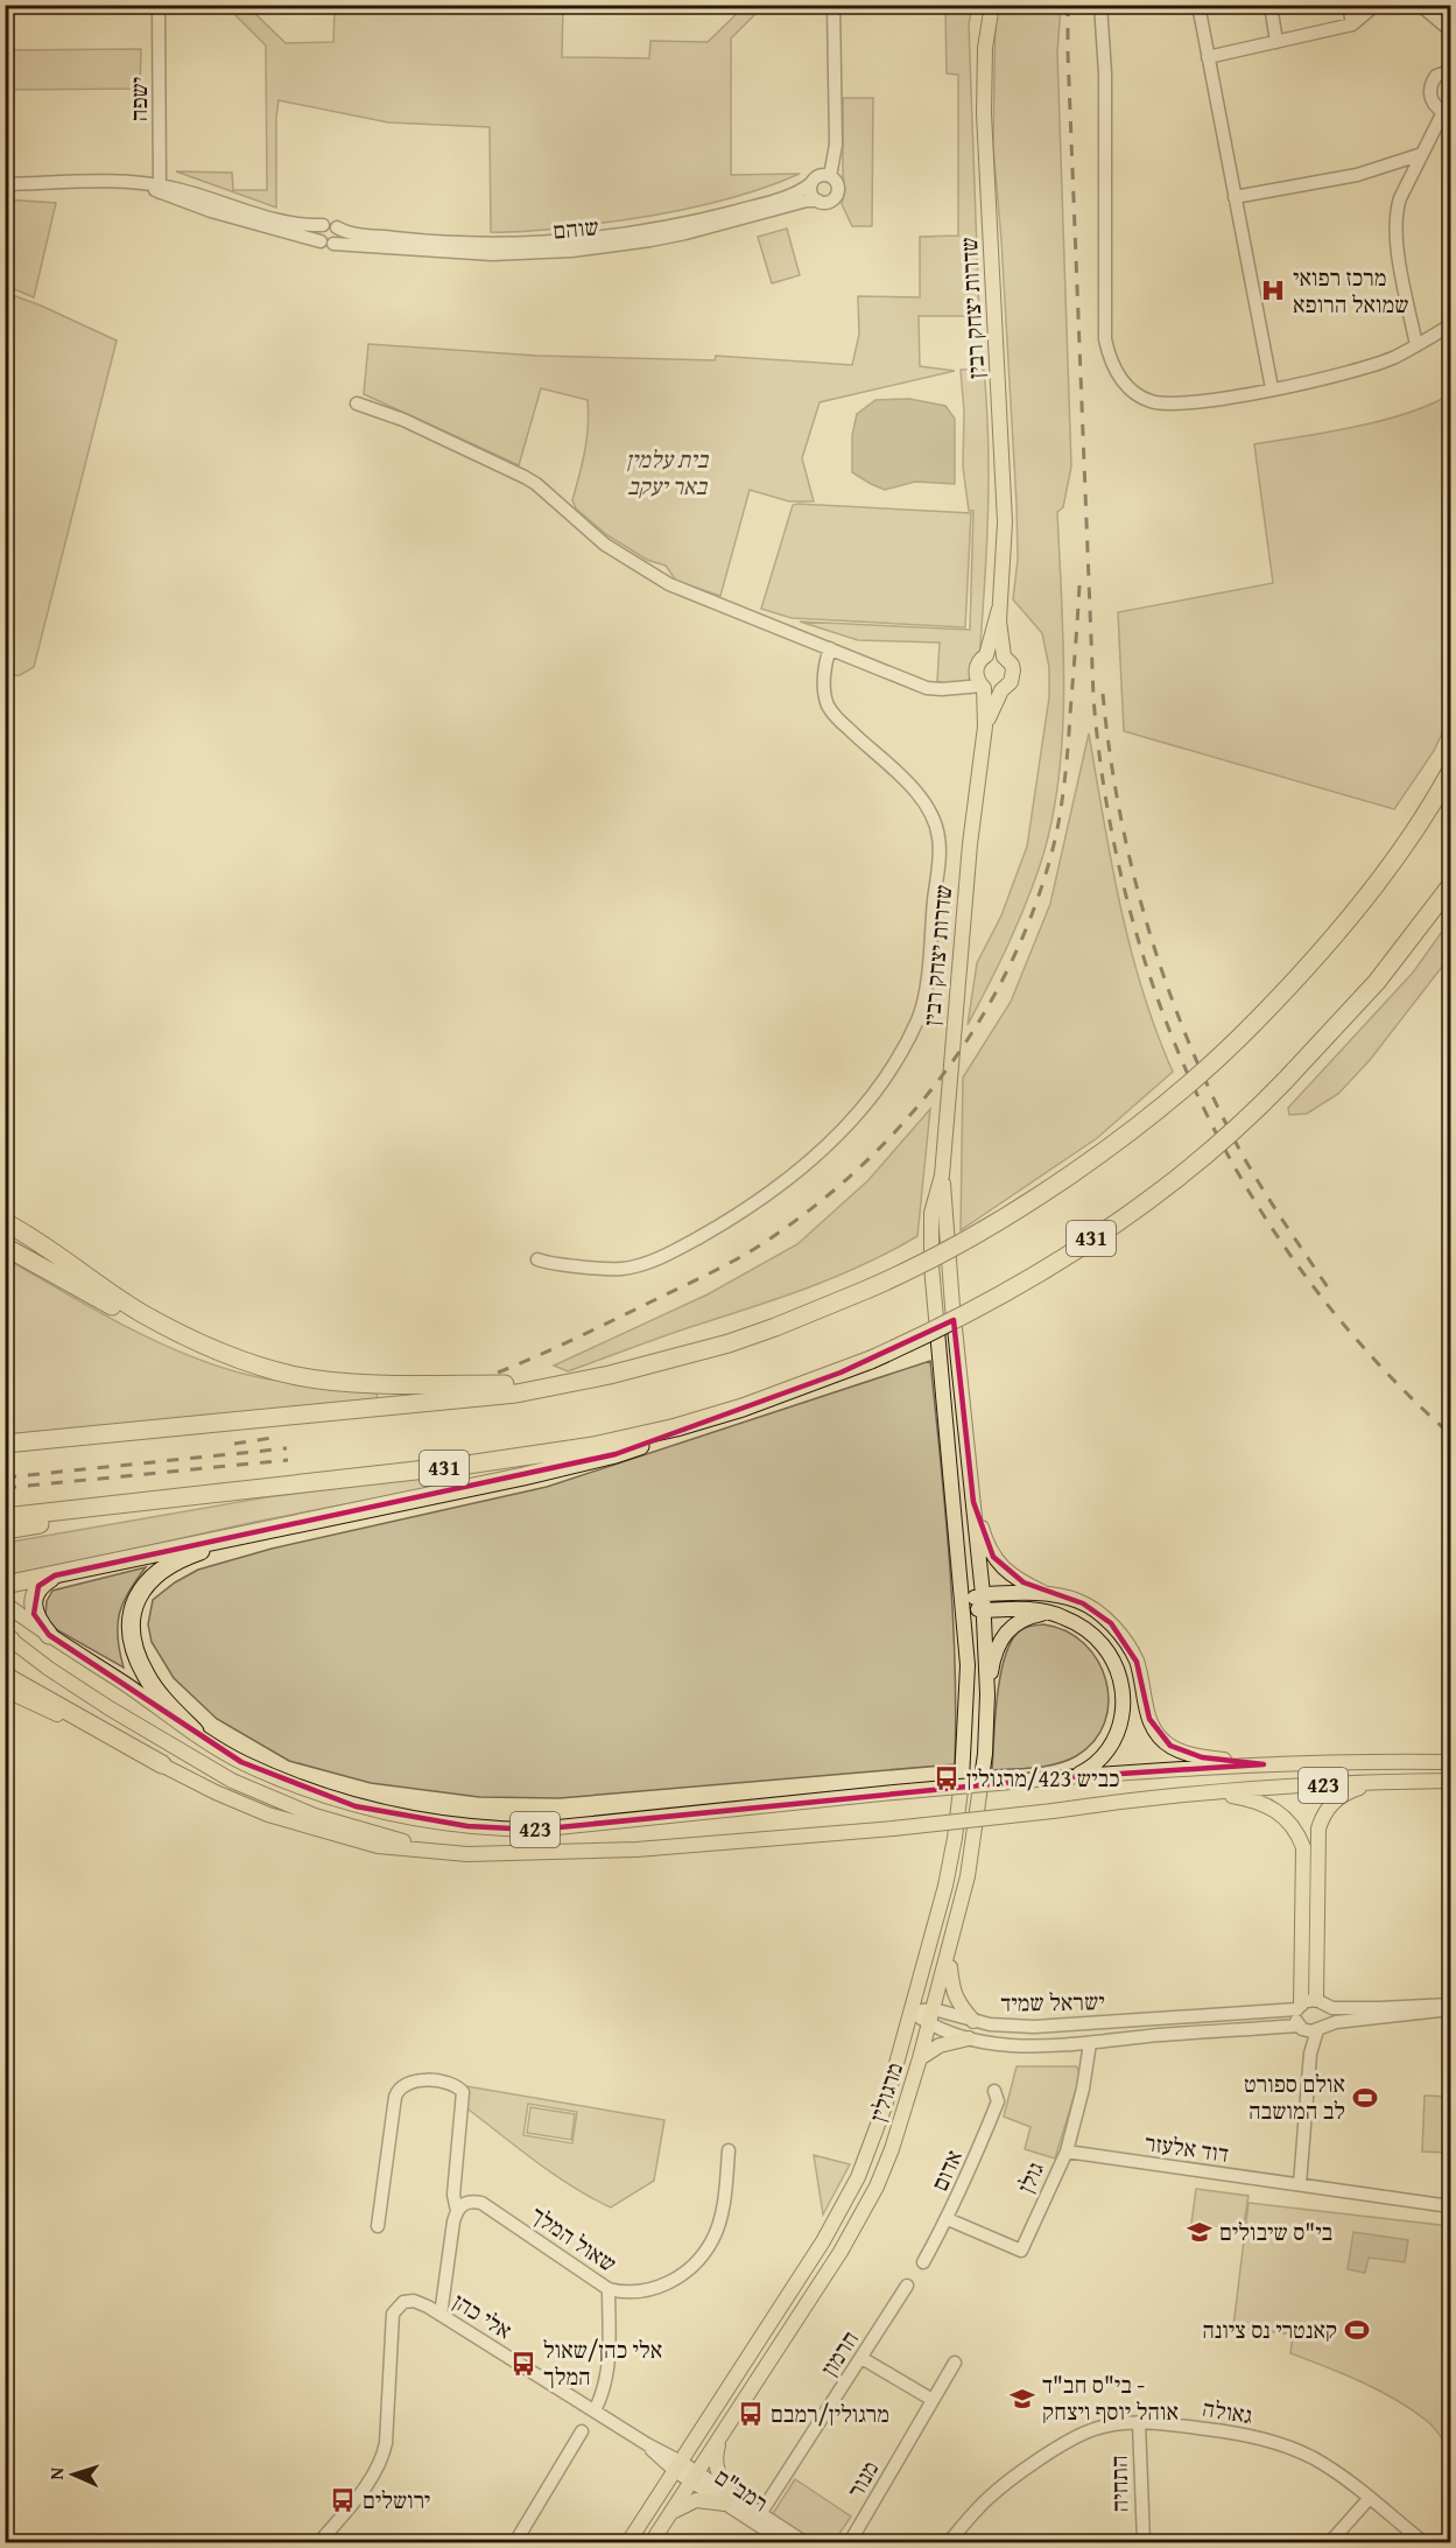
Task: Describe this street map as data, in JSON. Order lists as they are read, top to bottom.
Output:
{
  "streets": {
    "highway": ["431"],
    "main road": ["שדרות יצחק רבין", "423", "מרגולין"],
    "street": [
      "ישפה",
      "שוהם",
      "ישראל שמיד",
      "דוד אלעזר",
      "אדום",
      "גולן",
      "שאול המלך",
      "אלי כהן",
      "חרמון",
      "גאולה",
      "מנור",
      "התחיה",
      "רמב\"ם"
    ]
  },
  "crossings": [
    ["ישפה", "שוהם"],
    ["שדרות יצחק רבין", "מרגולין"],
    ["ישראל שמיד", "מרגולין"],
    ["ישראל שמיד", "גולן"],
    ["מרגולין", "אלי כהן"],
    ["מרגולין", "רמב\"ם"],
    ["דוד אלעזר", "גולן"],
    ["אדום", "גולן"],
    ["אלי כהן", "רמב\"ם"],
    ["חרמון", "רמב\"ם"],
    ["גאולה", "התחיה"]
  ],
  "parks": ["בית עלמין באר יעקב"],
  "places": {
    "hospital": ["מרכז רפואי שמואל הרופא"],
    "bus stop": [
      "כביש 423/מרגולין",
      "אלי כהן/שאול המלך",
      "מרגולין/רמבם",
      "ירושלים"
    ],
    "sports": ["אולם ספורט לב המושבה", "קאנטרי נס ציונה"],
    "school or university": ["בי\"ס שיבולים", "בי\"ס חב\"ד - אוהל יוסף ויצחק"]
  },
  "north": "left"
}
